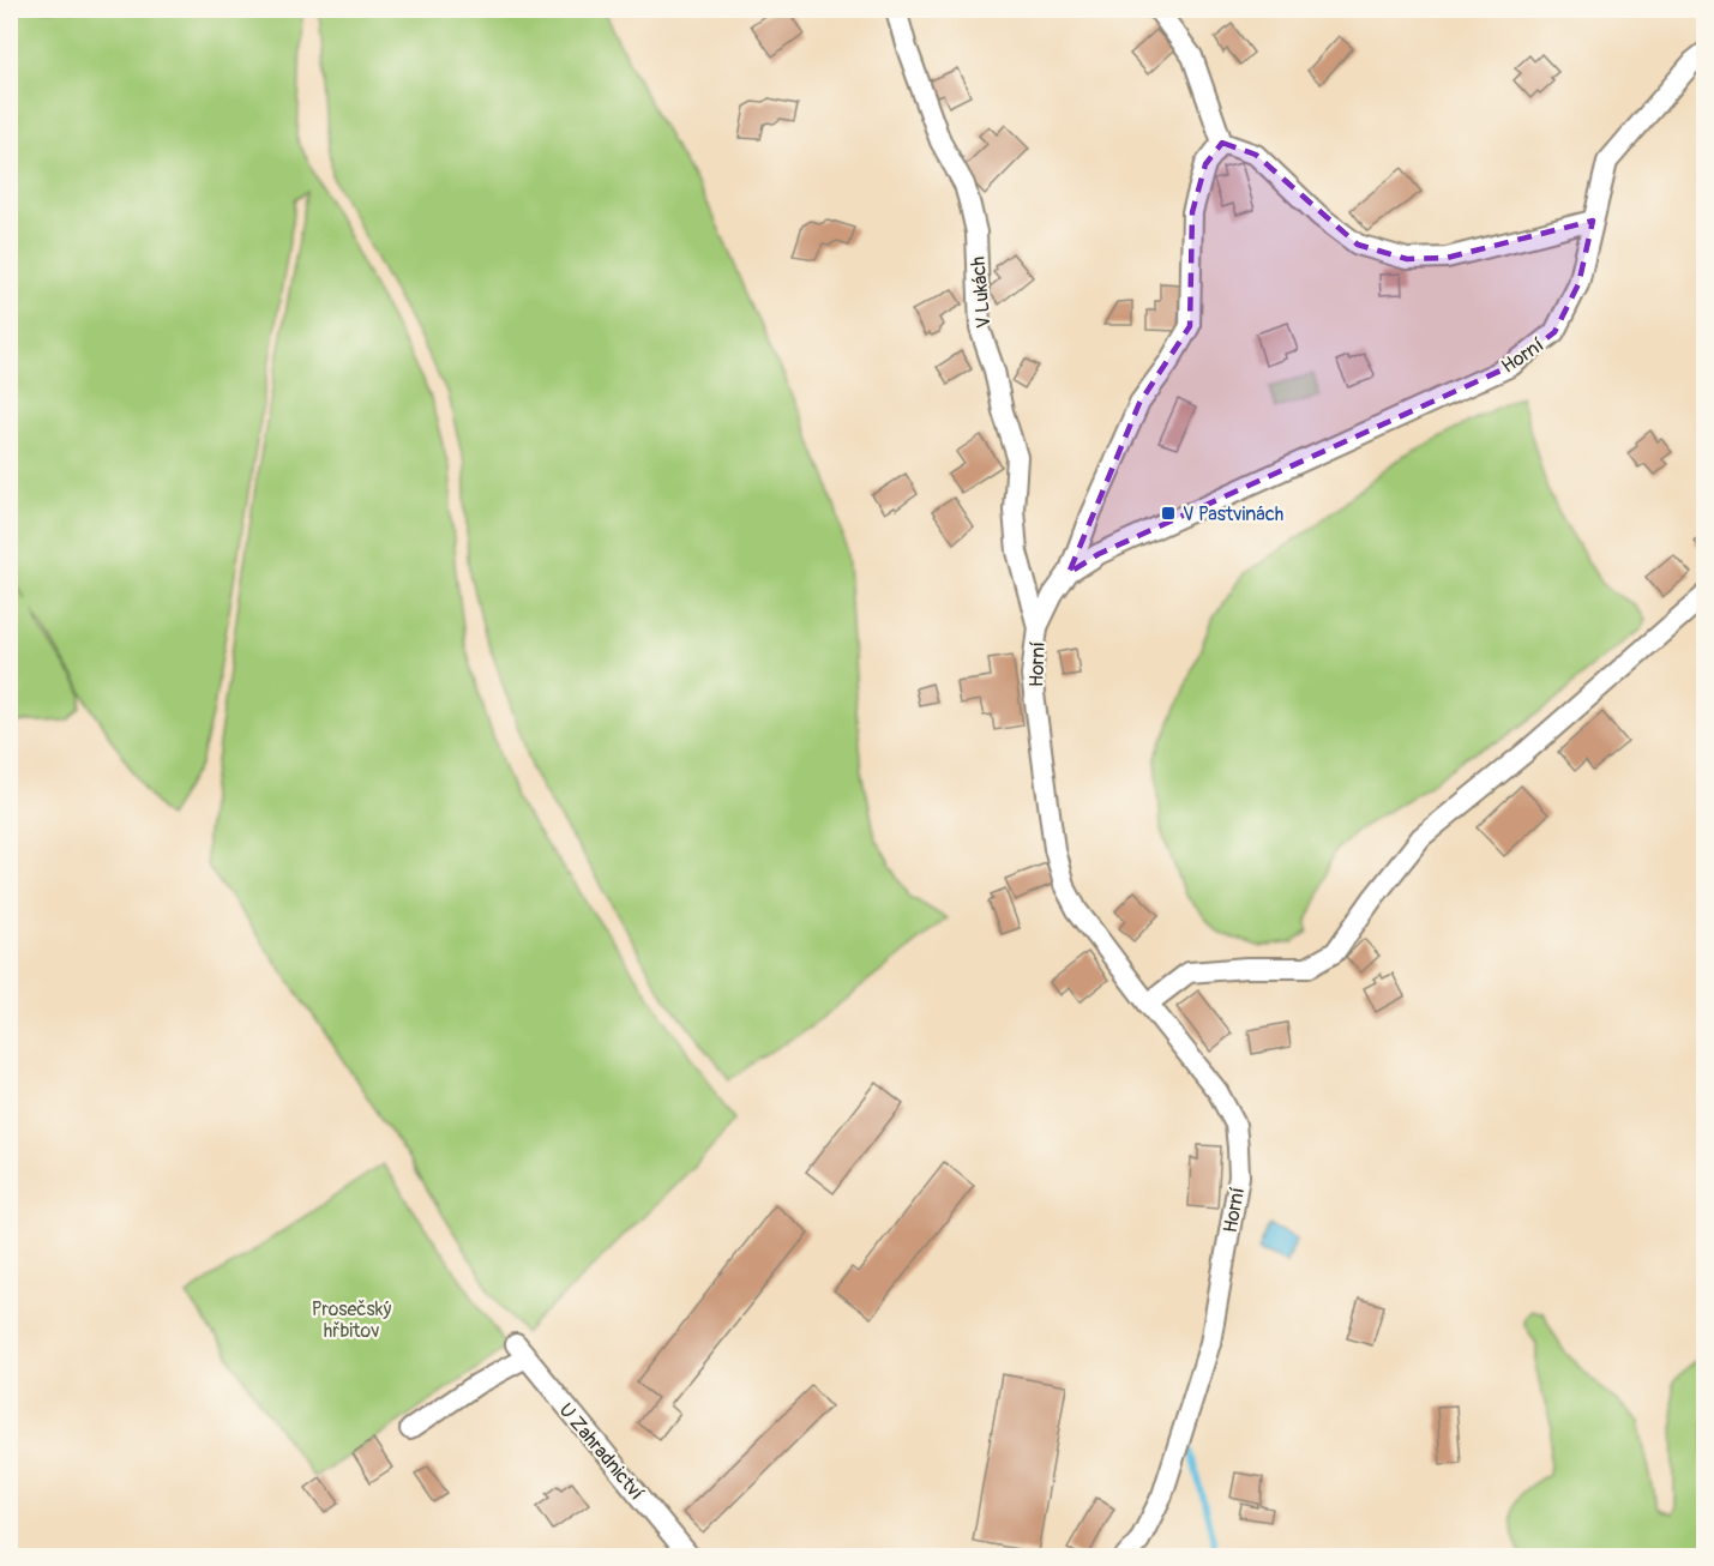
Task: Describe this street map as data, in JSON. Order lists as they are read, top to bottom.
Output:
{
  "streets": {
    "street": ["V Lukách", "Horní", "U Zahradnictví"]
  },
  "crossings": [
    ["V Lukách", "Horní"]
  ],
  "parks": ["Prosečský hřbitov"],
  "places": {
    "transit": ["V Pastvinách"]
  }
}
